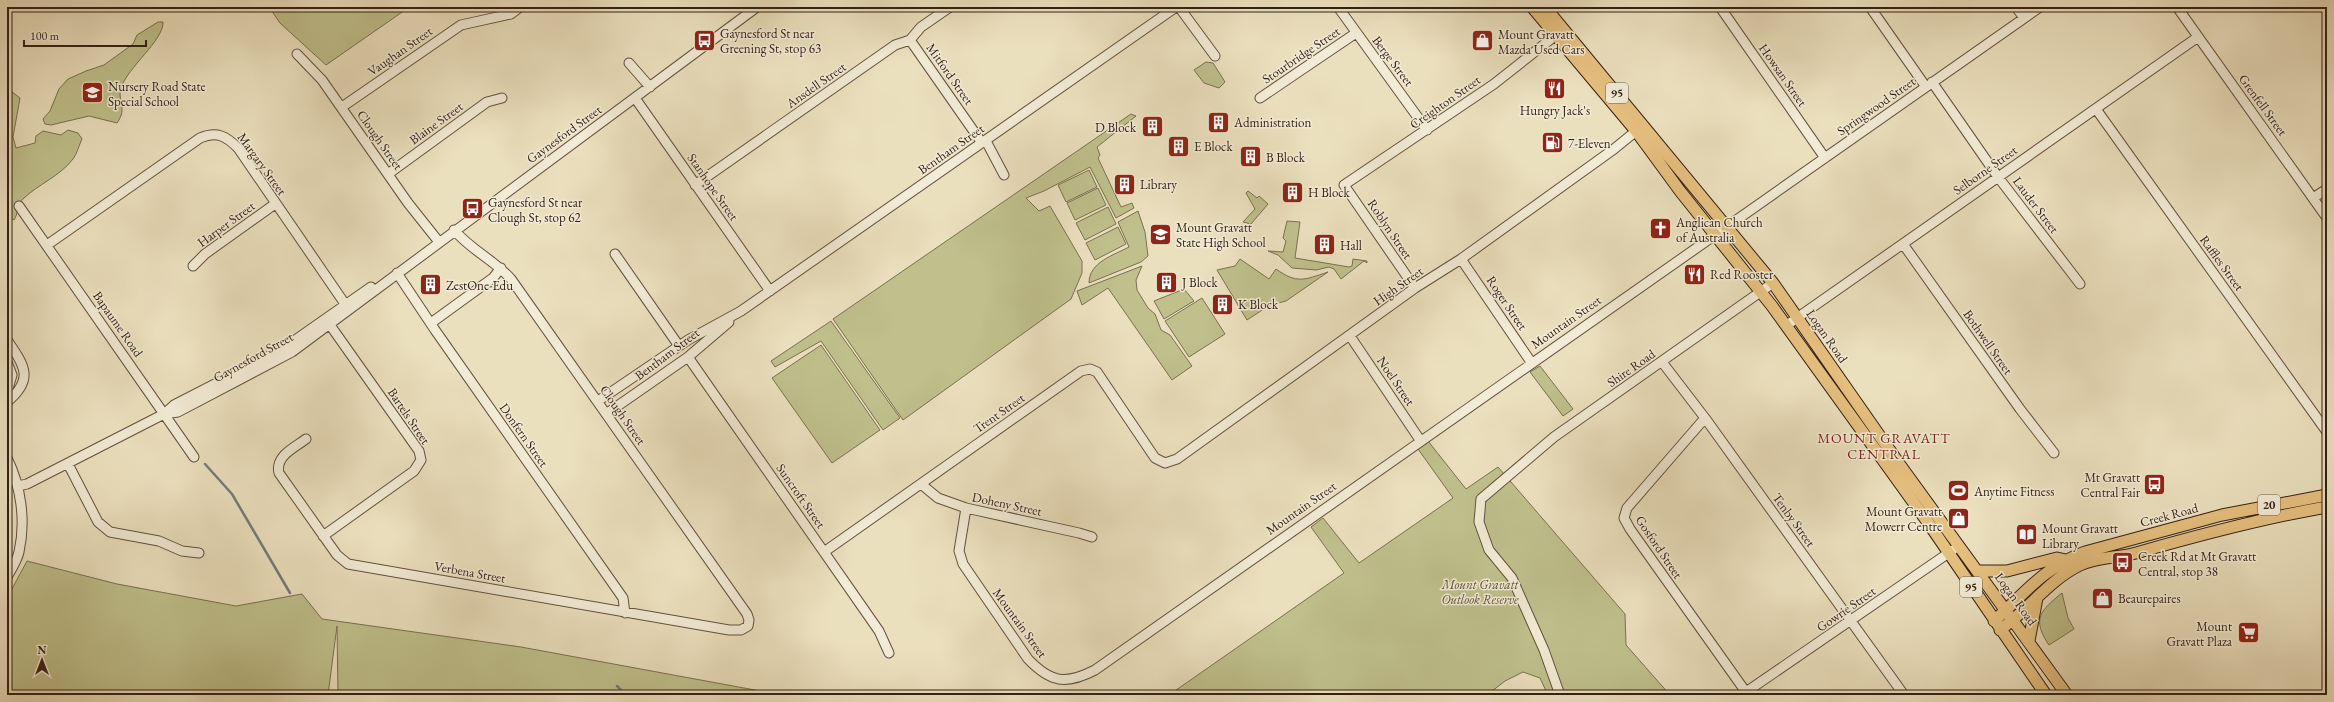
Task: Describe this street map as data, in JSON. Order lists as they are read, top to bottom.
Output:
{
  "streets": {
    "main road": [
      "95",
      "Logan Road",
      "20",
      "Creek Road"
    ],
    "street": [
      "Vaughan Street",
      "Stourbridge Street",
      "Berge Street",
      "Mitford Street",
      "Howsan Street",
      "Ansdell Street",
      "Creighton Street",
      "Grenfell Street",
      "Springwood Street",
      "Blaine Street",
      "Gaynesford Street",
      "Clough Street",
      "Bentham Street",
      "Margary Street",
      "Selborne Street",
      "Stanhope Street",
      "Lauder Street",
      "Harper Street",
      "Roblyn Street",
      "Raffles Street",
      "High Street",
      "Roger Street",
      "Mountain Street",
      "Bapaume Road",
      "Bothwell Street",
      "Shire Road",
      "Noel Street",
      "Trent Street",
      "Bartels Street",
      "Donfern Street",
      "Suncroft Street",
      "Doheny Street",
      "Tenby Street",
      "Gosford Street",
      "Verbena Street",
      "Gowrie Street"
    ]
  },
  "crossings": [
    ["Vaughan Street", "Clough Street"],
    ["Stourbridge Street", "Berge Street"],
    ["Berge Street", "Creighton Street"],
    ["Mitford Street", "Ansdell Street"],
    ["Mitford Street", "Bentham Street"],
    ["Howsan Street", "Springwood Street"],
    ["Ansdell Street", "Stanhope Street"],
    ["Creighton Street", "Roblyn Street"],
    ["Creighton Street", "Logan Road"],
    ["Grenfell Street", "Selborne Street"],
    ["Springwood Street", "Lauder Street"],
    ["Springwood Street", "Mountain Street"],
    ["Springwood Street", "Logan Road"],
    ["Blaine Street", "Clough Street"],
    ["Gaynesford Street", "Clough Street"],
    ["Gaynesford Street", "Margary Street"],
    ["Gaynesford Street", "Stanhope Street"],
    ["Gaynesford Street", "Bapaume Road"],
    ["Gaynesford Street", "Bartels Street"],
    ["Gaynesford Street", "Donfern Street"],
    ["Clough Street", "Bentham Street"],
    ["Clough Street", "Verbena Street"],
    ["Bentham Street", "Stanhope Street"],
    ["Bentham Street", "Suncroft Street"],
    ["Margary Street", "Harper Street"],
    ["Margary Street", "Bapaume Road"],
    ["Selborne Street", "Lauder Street"],
    ["Selborne Street", "Raffles Street"],
    ["Selborne Street", "Logan Road"],
    ["Selborne Street", "Bothwell Street"],
    ["Roblyn Street", "High Street"],
    ["High Street", "Roger Street"],
    ["High Street", "Logan Road"],
    ["High Street", "Noel Street"],
    ["High Street", "Trent Street"],
    ["Roger Street", "Mountain Street"],
    ["Mountain Street", "Logan Road"],
    ["Mountain Street", "Noel Street"],
    ["Mountain Street", "Doheny Street"],
    ["Logan Road", "Shire Road"],
    ["Logan Road", "Creek Road"],
    ["Logan Road", "Gowrie Street"],
    ["Shire Road", "Tenby Street"],
    ["Trent Street", "Suncroft Street"],
    ["Trent Street", "Doheny Street"],
    ["Bartels Street", "Verbena Street"],
    ["Donfern Street", "Verbena Street"],
    ["Tenby Street", "Gosford Street"],
    ["Tenby Street", "Gowrie Street"],
    ["Gosford Street", "Gowrie Street"]
  ],
  "districts": ["MOUNT GRAVATT CENTRAL"],
  "parks": ["Mount Gravatt Outlook Reserve"],
  "places": {
    "bus stop": [
      "Gaynesford St near Greening St, stop 63",
      "Gaynesford St near Clough St, stop 62",
      "Mt Gravatt Central Fair",
      "Creek Rd at Mt Gravatt Central, stop 38"
    ],
    "shop": ["Mount Gravatt Mazda Used Cars", "Mount Gravatt Mowerr Centre", "Beaurepaires"],
    "restaurant": ["Hungry Jack's", "Red Rooster"],
    "school or university": ["Nursery Road State Special School", "Mount Gravatt State High School"],
    "building": [
      "Administration",
      "D Block",
      "E Block",
      "B Block",
      "Library",
      "H Block",
      "Hall",
      "J Block",
      "ZestOne-Edu",
      "K Block"
    ],
    "fuel station": ["7-Eleven"],
    "church": ["Anglican Church of Australia"],
    "sports": ["Anytime Fitness"],
    "library": ["Mount Gravatt Library"],
    "supermarket": ["Mount Gravatt Plaza"]
  },
  "scale_bar": "100 m",
  "north": "top"
}
